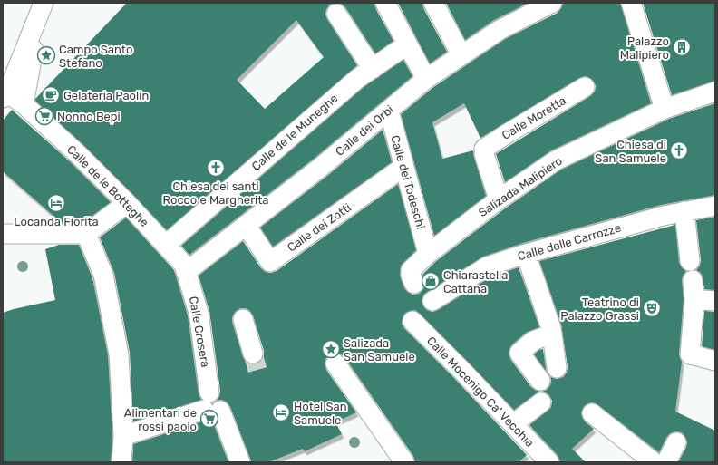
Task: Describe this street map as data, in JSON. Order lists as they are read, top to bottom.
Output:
{
  "streets": {
    "street": [
      "Calle Moretta",
      "Calle dei Orbi",
      "Calle de le Muneghe",
      "Calle dei Todeschi",
      "Calle de le Botteghe",
      "Salizada Malipiero",
      "Calle dei Zotti",
      "Calle delle Carrozze",
      "Calle Crosera",
      "Calle Mocenigo Ca' Vecchia"
    ]
  },
  "crossings": [
    ["Calle Moretta", "Salizada Malipiero"],
    ["Calle dei Orbi", "Calle dei Todeschi"],
    ["Calle dei Orbi", "Calle de le Botteghe"],
    ["Calle dei Orbi", "Calle dei Zotti"],
    ["Calle dei Orbi", "Calle Crosera"],
    ["Calle de le Muneghe", "Calle de le Botteghe"],
    ["Calle dei Todeschi", "Salizada Malipiero"],
    ["Calle dei Todeschi", "Calle dei Zotti"],
    ["Calle de le Botteghe", "Calle Crosera"]
  ],
  "places": {
    "building": ["Palazzo Malipiero"],
    "place": ["Campo Santo Stefano", "Salizada San Samuele"],
    "cafe": ["Gelateria Paolin"],
    "supermarket": ["Nonno Bepi", "Alimentari de rossi paolo"],
    "church": ["Chiesa di San Samuele", "Chiesa dei santi Rocco e Margherita"],
    "hotel": ["Locanda Fiorita", "Hotel San Samuele"],
    "shop": ["Chiarastella Cattana"],
    "theatre": ["Teatrino di Palazzo Grassi"]
  }
}
